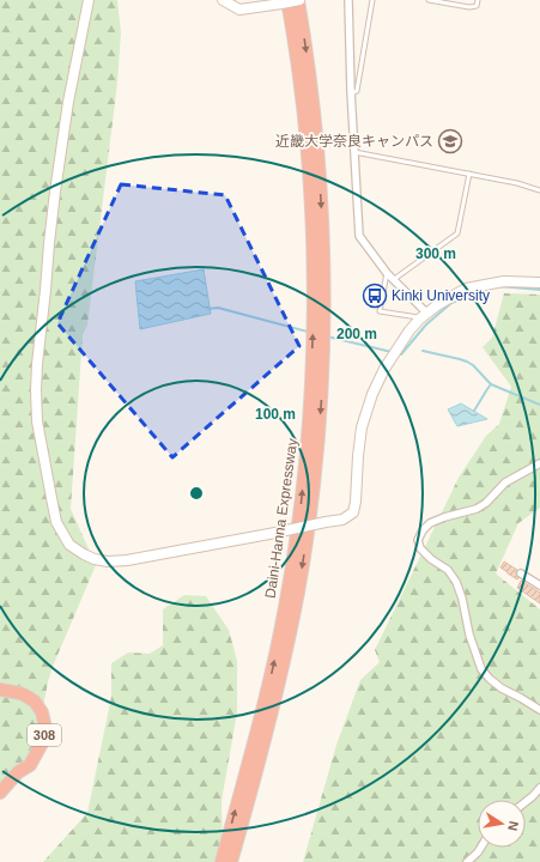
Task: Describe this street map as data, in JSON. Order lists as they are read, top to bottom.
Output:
{
  "streets": {
    "highway": ["Daini-Hanna Expressway", "308"]
  },
  "places": {
    "school or university": ["近畿大学奈良キャンパス"],
    "bus stop": ["Kinki University"]
  },
  "north": "right",
  "rings": ["300 m", "200 m", "100 m"]
}
